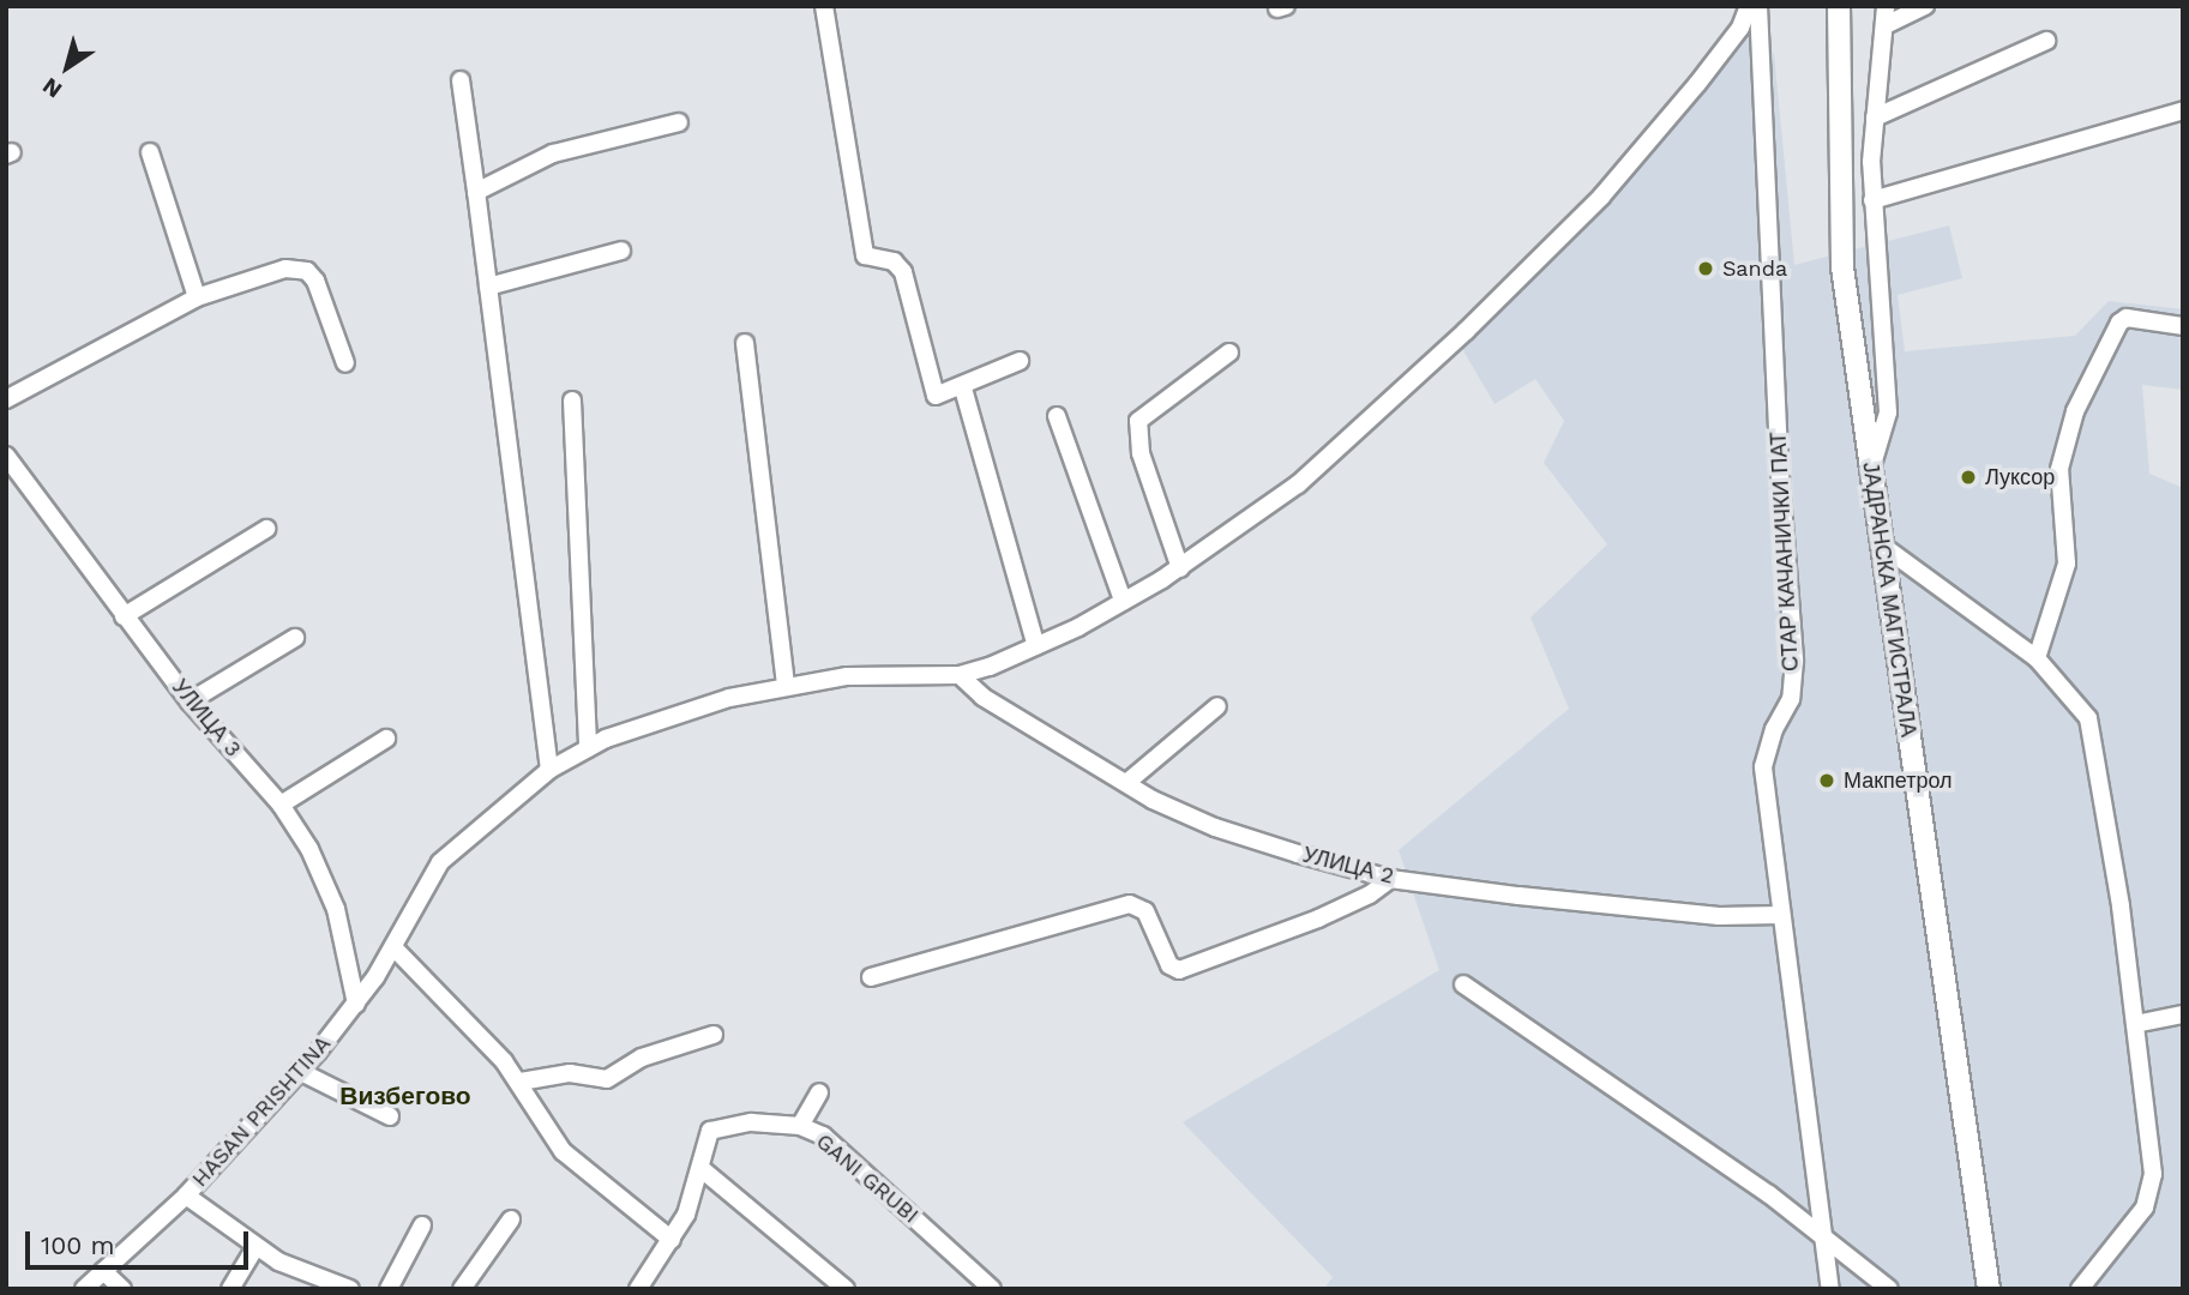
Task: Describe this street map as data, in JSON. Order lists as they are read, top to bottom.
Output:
{
  "streets": {
    "street": [
      "СТАР КАЧАНИЧКИ ПАТ",
      "ЈАДРАНСКА МАГИСТРАЛА",
      "УЛИЦА 3",
      "УЛИЦА 2",
      "HASAN PRISHTINA",
      "GANI GRUBI"
    ]
  },
  "crossings": [
    ["СТАР КАЧАНИЧКИ ПАТ", "УЛИЦА 2"],
    ["УЛИЦА 3", "HASAN PRISHTINA"],
    ["УЛИЦА 2", "HASAN PRISHTINA"]
  ],
  "districts": ["Визбегово"],
  "places": ["Sanda", "Луксор", "Макпетрол"],
  "scale_bar": "100 m",
  "north": "bottom left"
}
